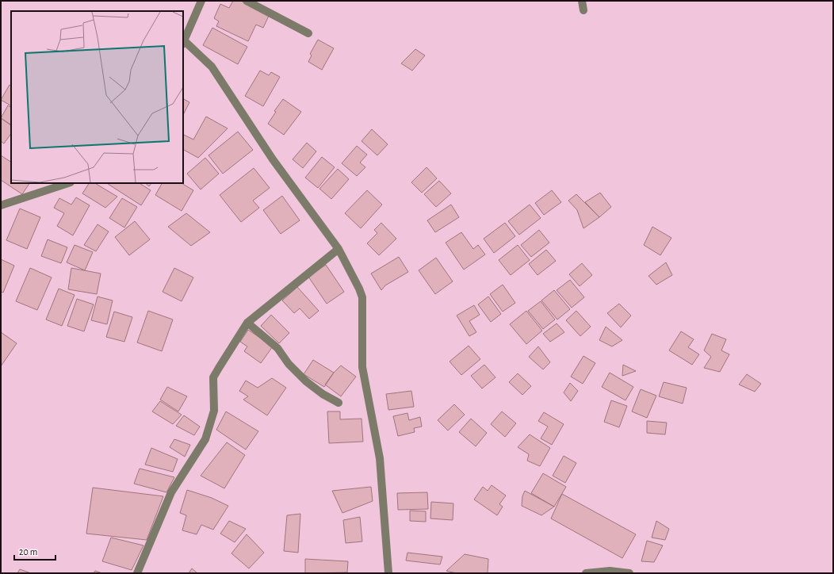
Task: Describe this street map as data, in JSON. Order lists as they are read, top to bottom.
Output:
{
  "scale_bar": "20 m"
}
